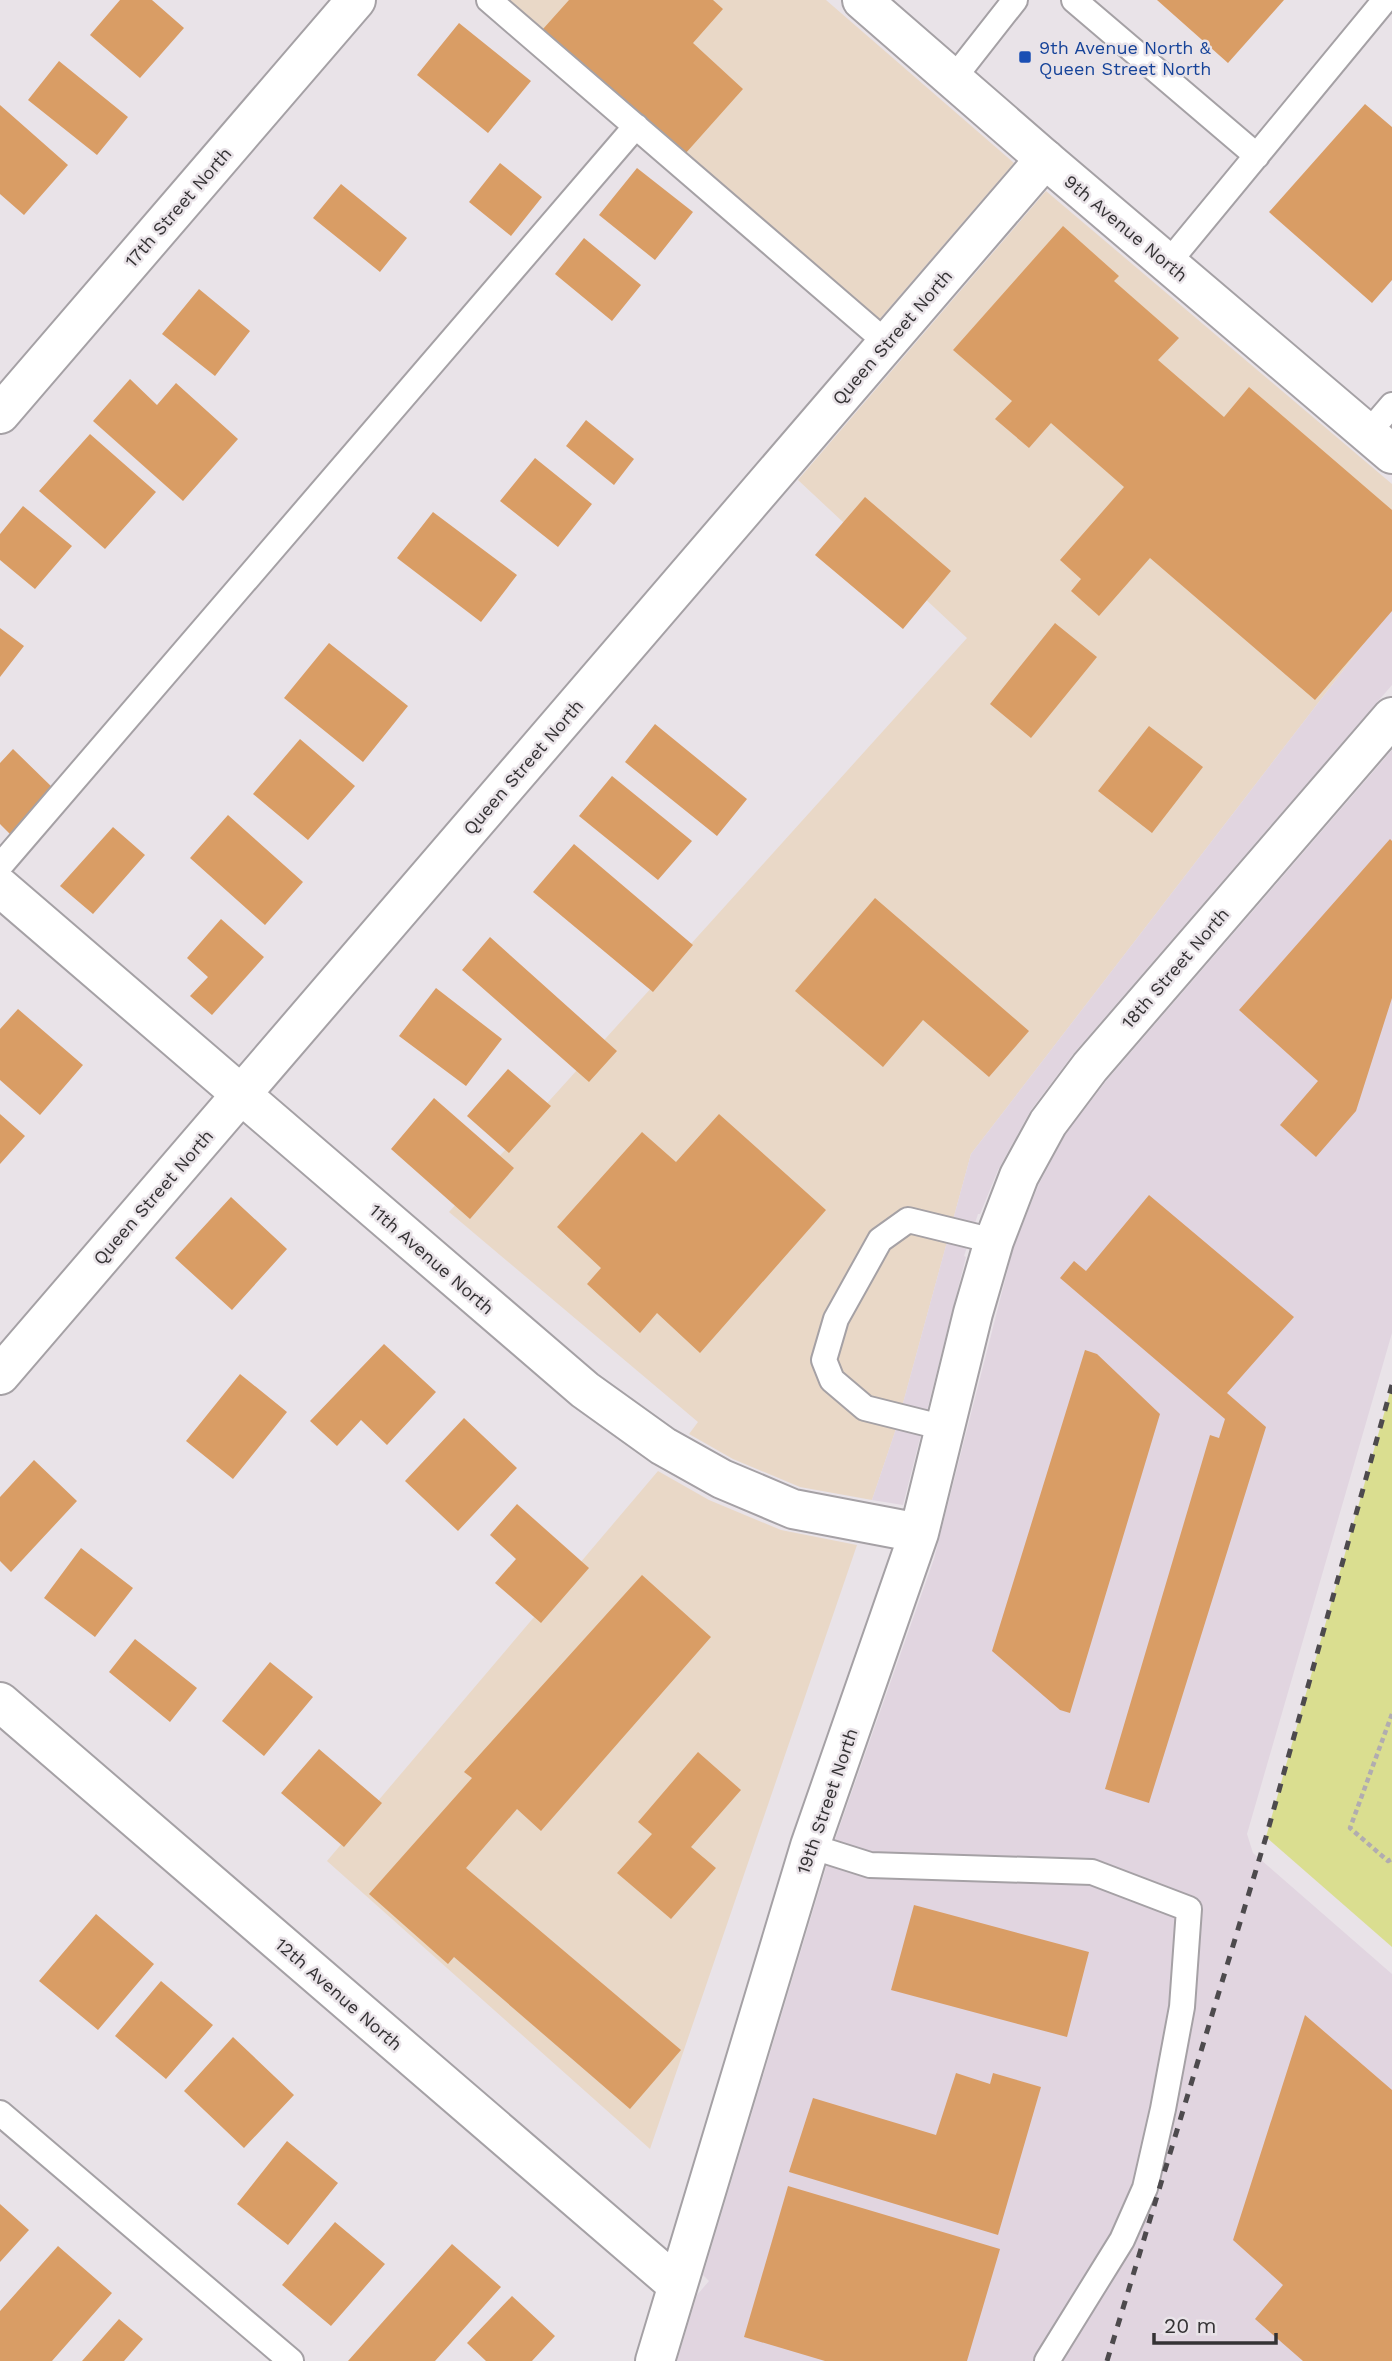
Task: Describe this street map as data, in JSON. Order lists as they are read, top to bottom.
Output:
{
  "streets": {
    "street": [
      "17th Street North",
      "9th Avenue North",
      "Queen Street North",
      "18th Street North",
      "11th Avenue North",
      "19th Street North",
      "12th Avenue North"
    ]
  },
  "crossings": [
    ["9th Avenue North", "Queen Street North"],
    ["Queen Street North", "11th Avenue North"],
    ["18th Street North", "19th Street North"],
    ["11th Avenue North", "19th Street North"],
    ["19th Street North", "12th Avenue North"]
  ],
  "places": {
    "transit": ["9th Avenue North & Queen Street North"]
  },
  "scale_bar": "20 m"
}
